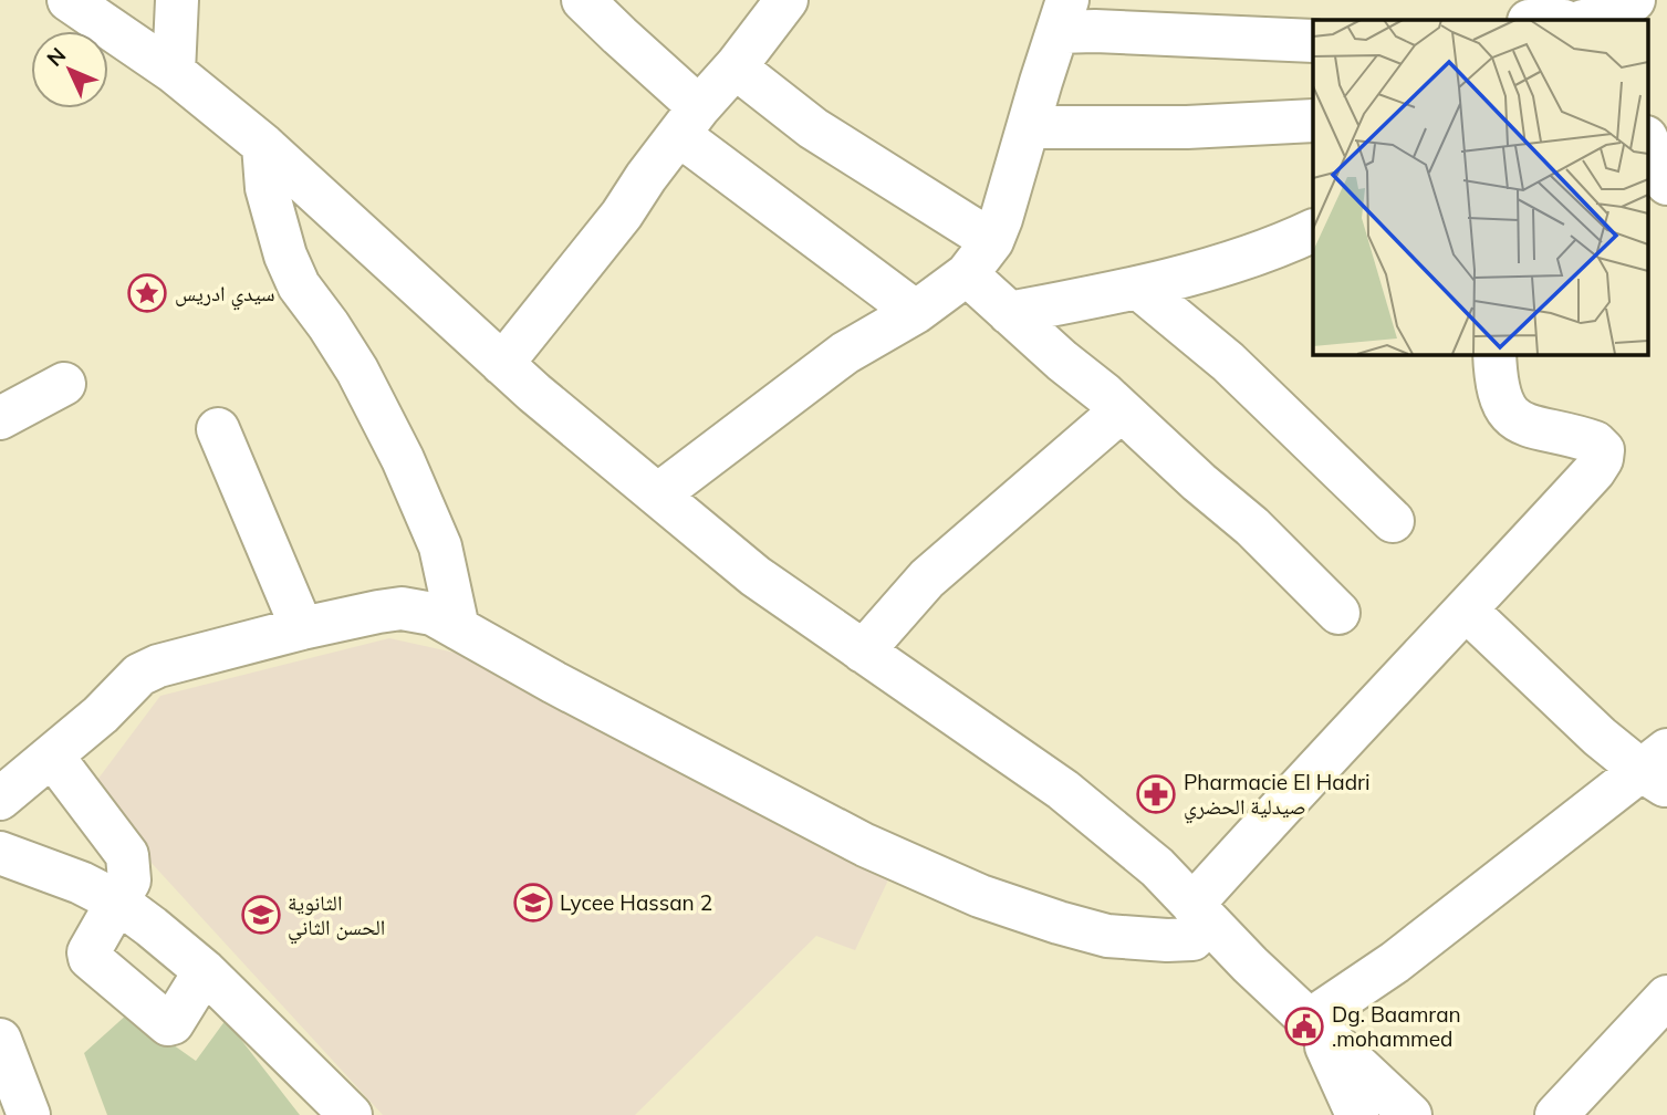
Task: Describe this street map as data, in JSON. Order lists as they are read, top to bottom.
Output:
{
  "places": {
    "place": ["سيدي ادريس"],
    "pharmacy": ["Pharmacie El Hadri صيدلية الحضري"],
    "school or university": ["Lycee Hassan 2", "الثانوية الحسن الثاني"],
    "public building": ["Dg. Baamran .mohammed"]
  },
  "north": "top left"
}
